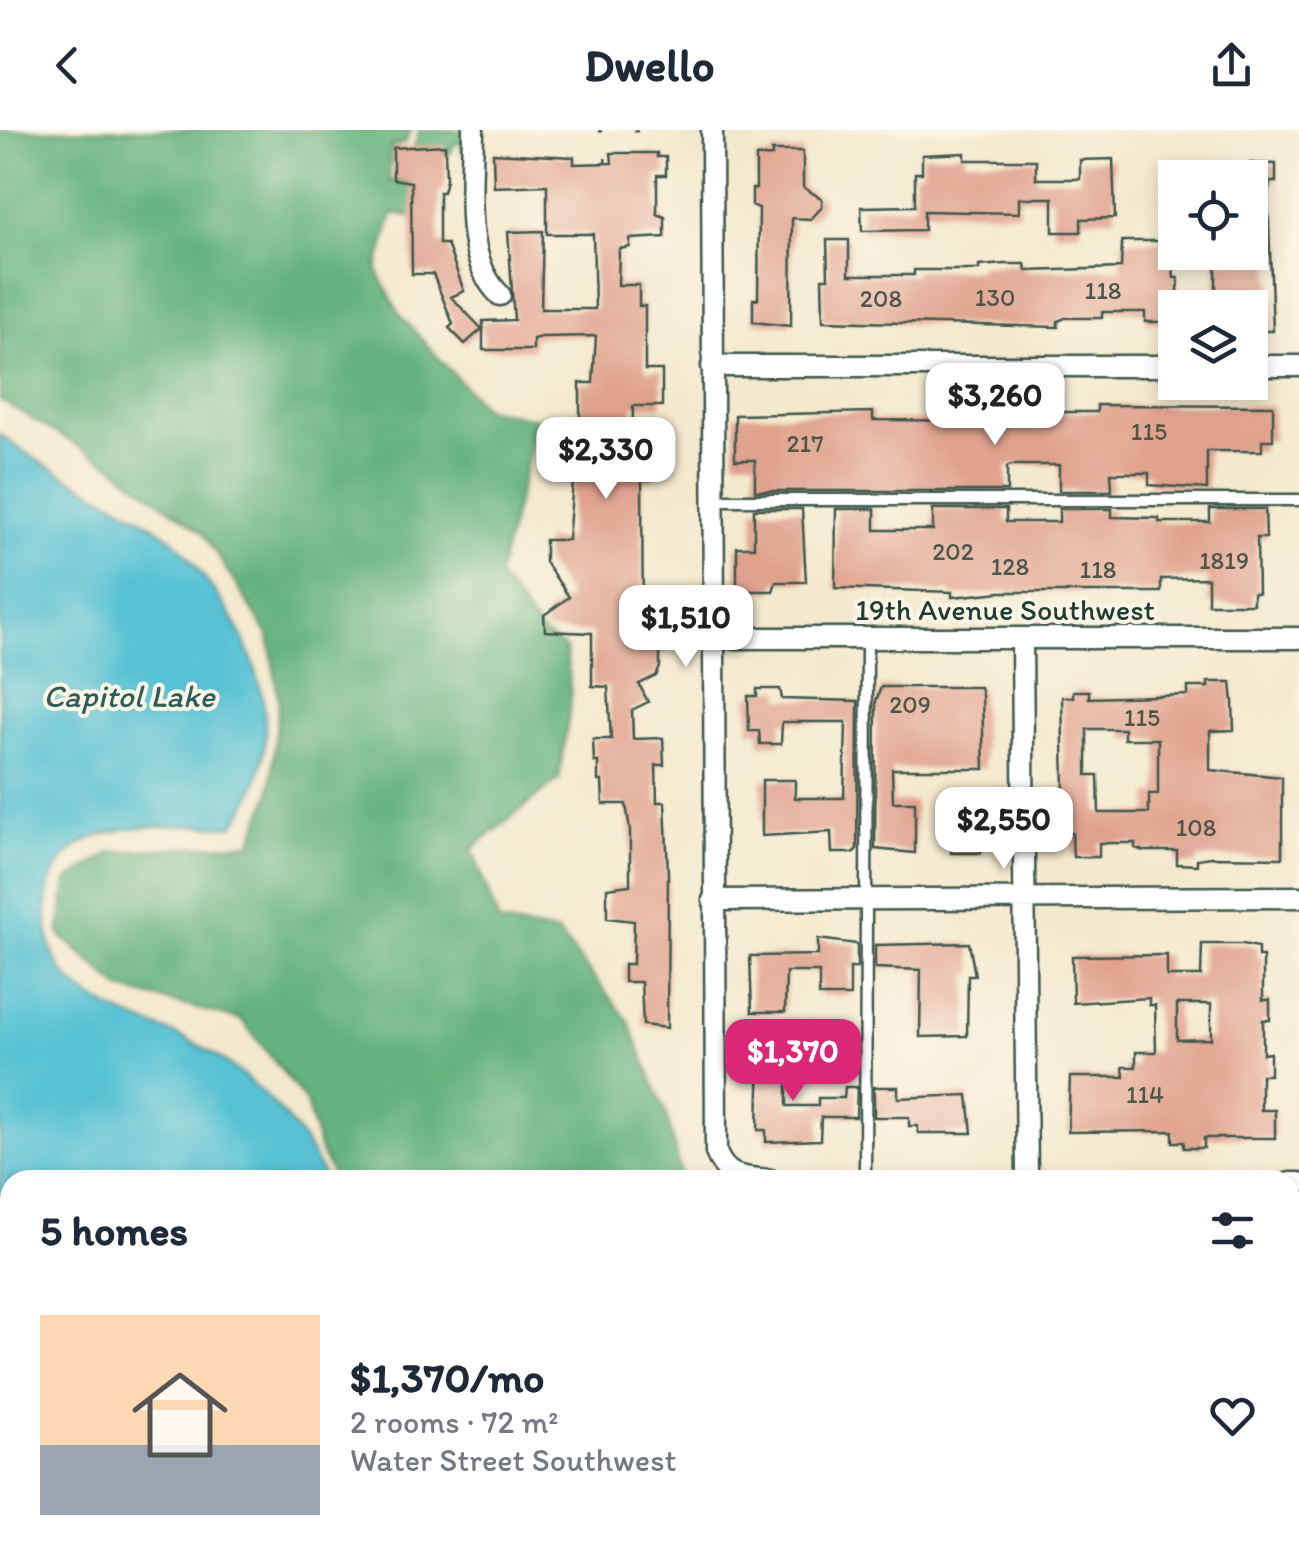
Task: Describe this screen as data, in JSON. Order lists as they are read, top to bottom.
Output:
{
  "streets": {
    "street": ["19th Avenue Southwest"]
  },
  "water": ["Capitol Lake"],
  "house_numbers": [
    "118",
    "130",
    "208",
    "115",
    "217",
    "202",
    "1819",
    "128",
    "118",
    "209",
    "115",
    "108",
    "114"
  ],
  "page": {
    "header": "Dwello",
    "price": [
      "$3,260",
      "$2,330",
      "$1,510",
      "$2,550",
      "$1,370"
    ],
    "heading": "5 homes",
    "list": [
      {
        "name": "$1,370/mo",
        "note": "2 rooms · 72 m² · Water Street Southwest"
      }
    ]
  }
}
